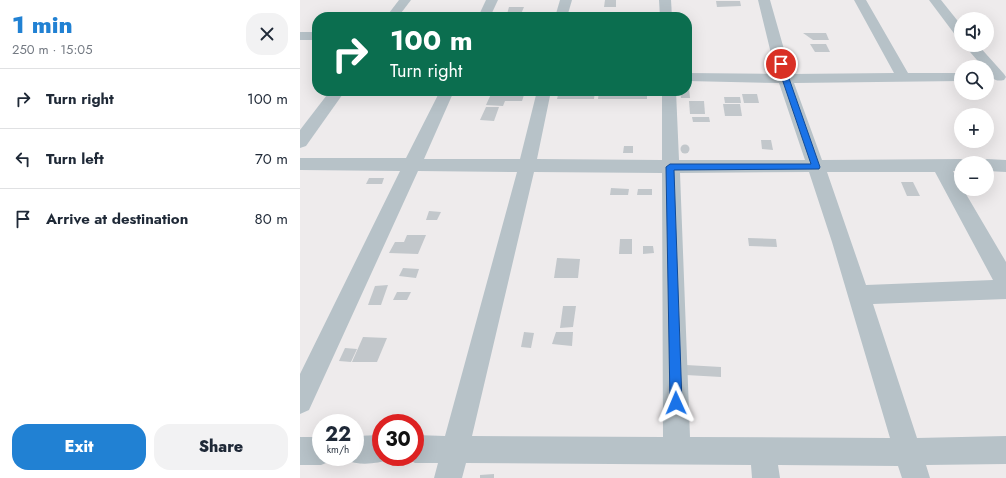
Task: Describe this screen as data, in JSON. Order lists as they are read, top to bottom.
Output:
{
  "page": {
    "heading": ["1 min", "250 m · 15:05"],
    "map_buttons": ["+", "−"],
    "turn": ["100 m", "Turn right"],
    "list": [
      {
        "name": "Turn right",
        "value": "100 m"
      },
      {
        "name": "Turn left",
        "value": "70 m"
      },
      {
        "name": "Arrive at destination",
        "value": "80 m"
      }
    ],
    "speed": "22 km/h",
    "limit": "30",
    "buttons": ["Exit", "Share"]
  }
}
